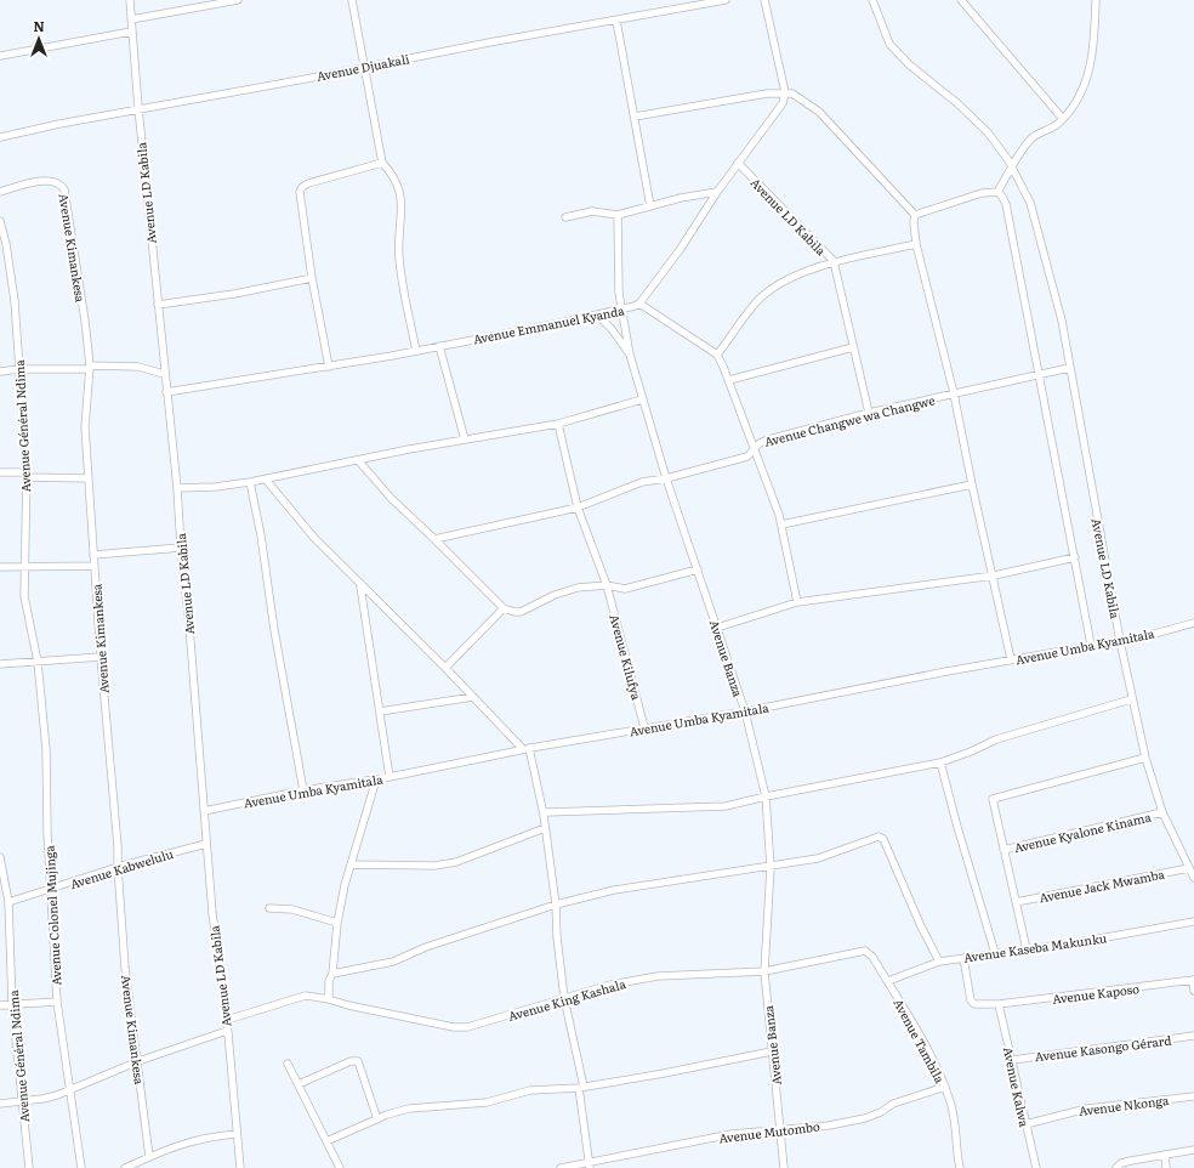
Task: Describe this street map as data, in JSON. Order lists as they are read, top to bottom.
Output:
{
  "streets": {
    "street": [
      "Avenue Djuakali",
      "Avenue LD Kabila",
      "Avenue Kimankesa",
      "Avenue Emmanuel Kyanda",
      "Avenue Changwe wa Changwe",
      "Avenue Général Ndima",
      "Avenue Umba Kyamitala",
      "Avenue Kilufya",
      "Avenue Banza",
      "Avenue Kyalone Kinama",
      "Avenue Kabwelulu",
      "Avenue Jack Mwamba",
      "Avenue Colonel Mujinga",
      "Avenue Kaseba Makunku",
      "Avenue Kaposo",
      "Avenue King Kashala",
      "Avenue Tambila",
      "Avenue Kasongo Gérard",
      "Avenue Kalwa",
      "Avenue Nkonga",
      "Avenue Mutombo"
    ]
  },
  "crossings": [
    ["Avenue Djuakali", "Avenue LD Kabila"],
    ["Avenue LD Kabila", "Avenue Emmanuel Kyanda"],
    ["Avenue LD Kabila", "Avenue Changwe wa Changwe"],
    ["Avenue LD Kabila", "Avenue Umba Kyamitala"],
    ["Avenue LD Kabila", "Avenue Kyalone Kinama"],
    ["Avenue LD Kabila", "Avenue Kabwelulu"],
    ["Avenue LD Kabila", "Avenue Jack Mwamba"],
    ["Avenue LD Kabila", "Avenue King Kashala"],
    ["Avenue Kimankesa", "Avenue Kabwelulu"],
    ["Avenue Emmanuel Kyanda", "Avenue Banza"],
    ["Avenue Changwe wa Changwe", "Avenue Kilufya"],
    ["Avenue Changwe wa Changwe", "Avenue Banza"],
    ["Avenue Général Ndima", "Avenue Kabwelulu"],
    ["Avenue Général Ndima", "Avenue Colonel Mujinga"],
    ["Avenue Umba Kyamitala", "Avenue Kilufya"],
    ["Avenue Umba Kyamitala", "Avenue Banza"],
    ["Avenue Banza", "Avenue King Kashala"],
    ["Avenue Banza", "Avenue Mutombo"],
    ["Avenue Kabwelulu", "Avenue Colonel Mujinga"],
    ["Avenue Kaseba Makunku", "Avenue Kaposo"],
    ["Avenue Kaseba Makunku", "Avenue Tambila"],
    ["Avenue Kaposo", "Avenue Kalwa"],
    ["Avenue King Kashala", "Avenue Tambila"],
    ["Avenue Tambila", "Avenue Mutombo"],
    ["Avenue Kasongo Gérard", "Avenue Kalwa"],
    ["Avenue Kalwa", "Avenue Nkonga"]
  ],
  "north": "top"
}
